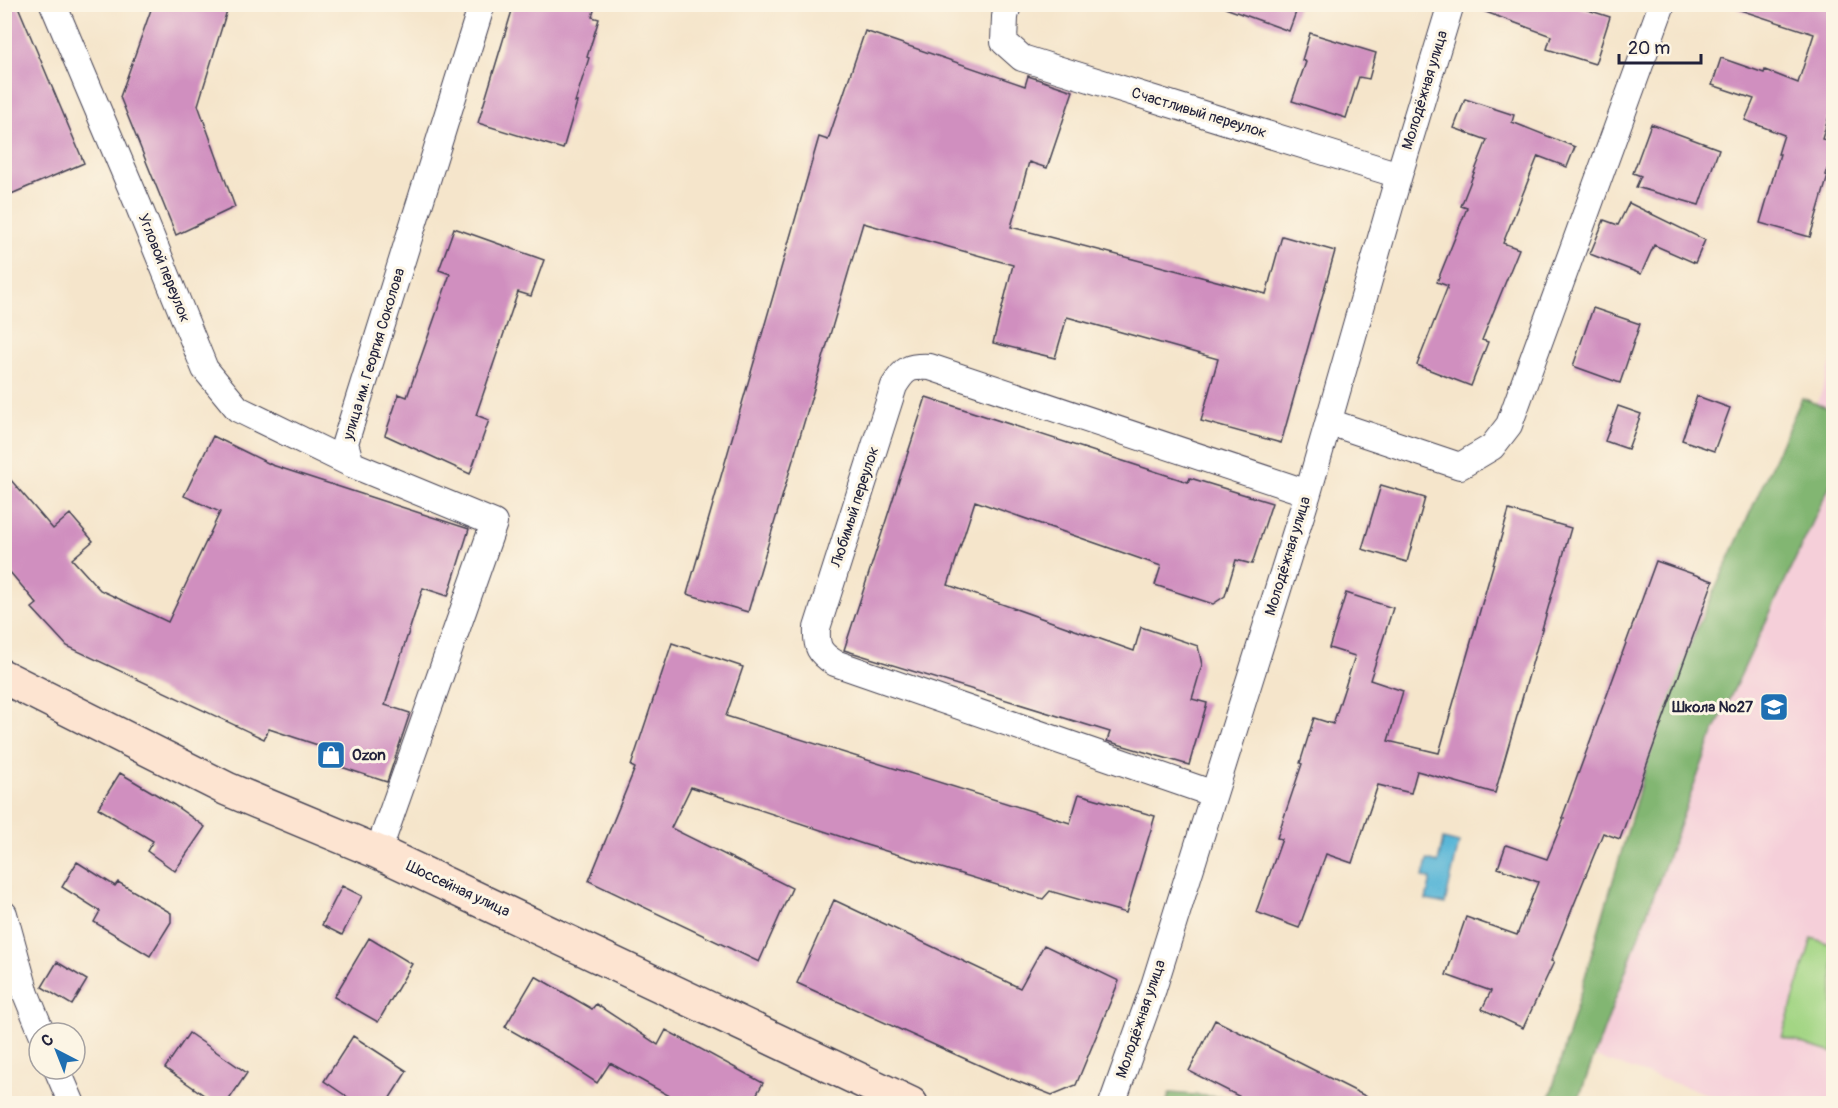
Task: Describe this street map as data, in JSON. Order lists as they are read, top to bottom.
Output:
{
  "streets": {
    "street": [
      "Молодёжная улица",
      "Счастливый переулок",
      "Угловой переулок",
      "улица им. Георгия Соколова",
      "Любимый переулок",
      "Шоссейная улица"
    ]
  },
  "crossings": [
    ["Молодёжная улица", "Счастливый переулок"],
    ["Молодёжная улица", "Любимый переулок"],
    ["Угловой переулок", "улица им. Георгия Соколова"]
  ],
  "places": {
    "school or university": ["Школа №27"],
    "shop": ["Ozon"]
  },
  "scale_bar": "20 m",
  "north": "top left"
}
